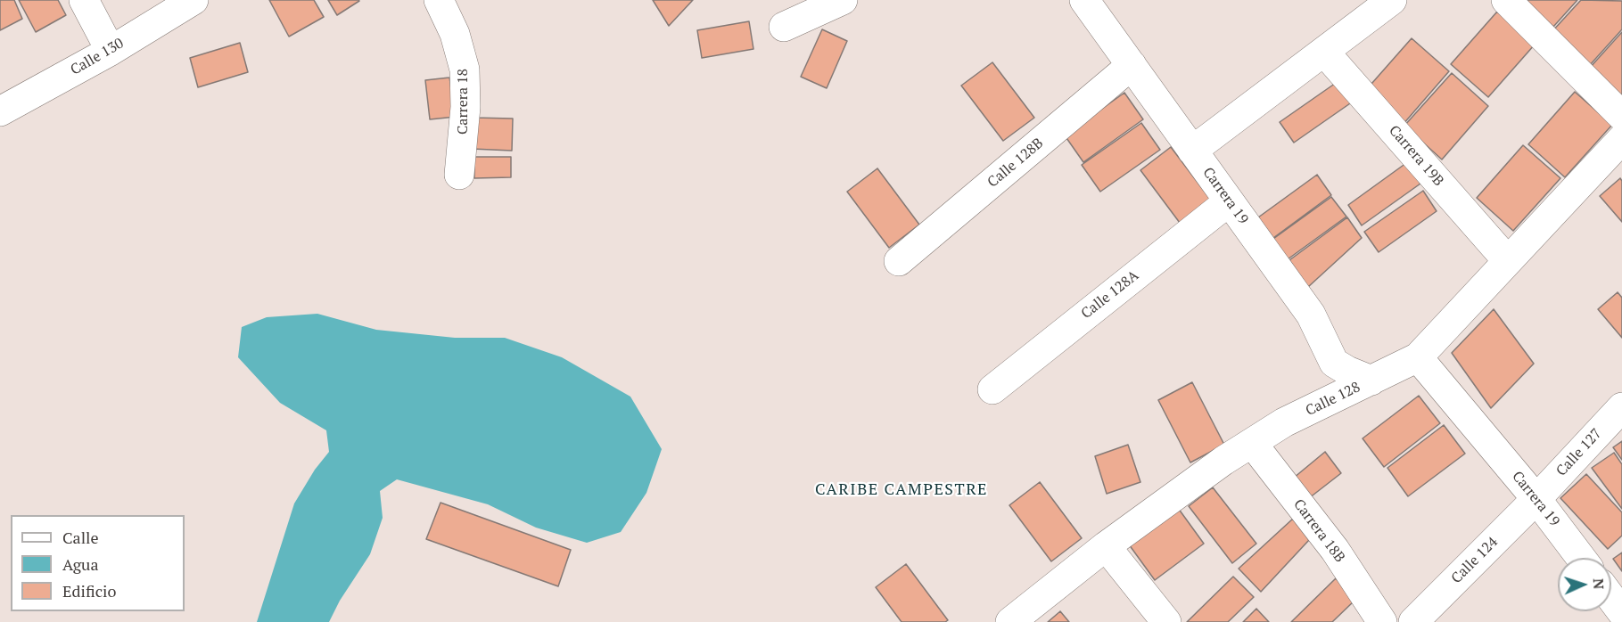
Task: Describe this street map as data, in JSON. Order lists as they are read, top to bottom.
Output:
{
  "streets": {
    "street": [
      "Calle 130",
      "Carrera 18",
      "Carrera 19B",
      "Calle 128B",
      "Carrera 19",
      "Calle 128A",
      "Calle 128",
      "Calle 127",
      "Carrera 18B",
      "Calle 124"
    ]
  },
  "crossings": [
    ["Carrera 19B", "Calle 128"],
    ["Calle 128B", "Carrera 19"],
    ["Carrera 19", "Calle 128A"],
    ["Carrera 19", "Calle 128"],
    ["Carrera 19", "Calle 127"],
    ["Carrera 19", "Calle 124"],
    ["Calle 128", "Carrera 18B"],
    ["Calle 127", "Calle 124"]
  ],
  "districts": ["CARIBE CAMPESTRE"],
  "legend": ["Calle", "Agua", "Edificio"],
  "north": "right"
}
